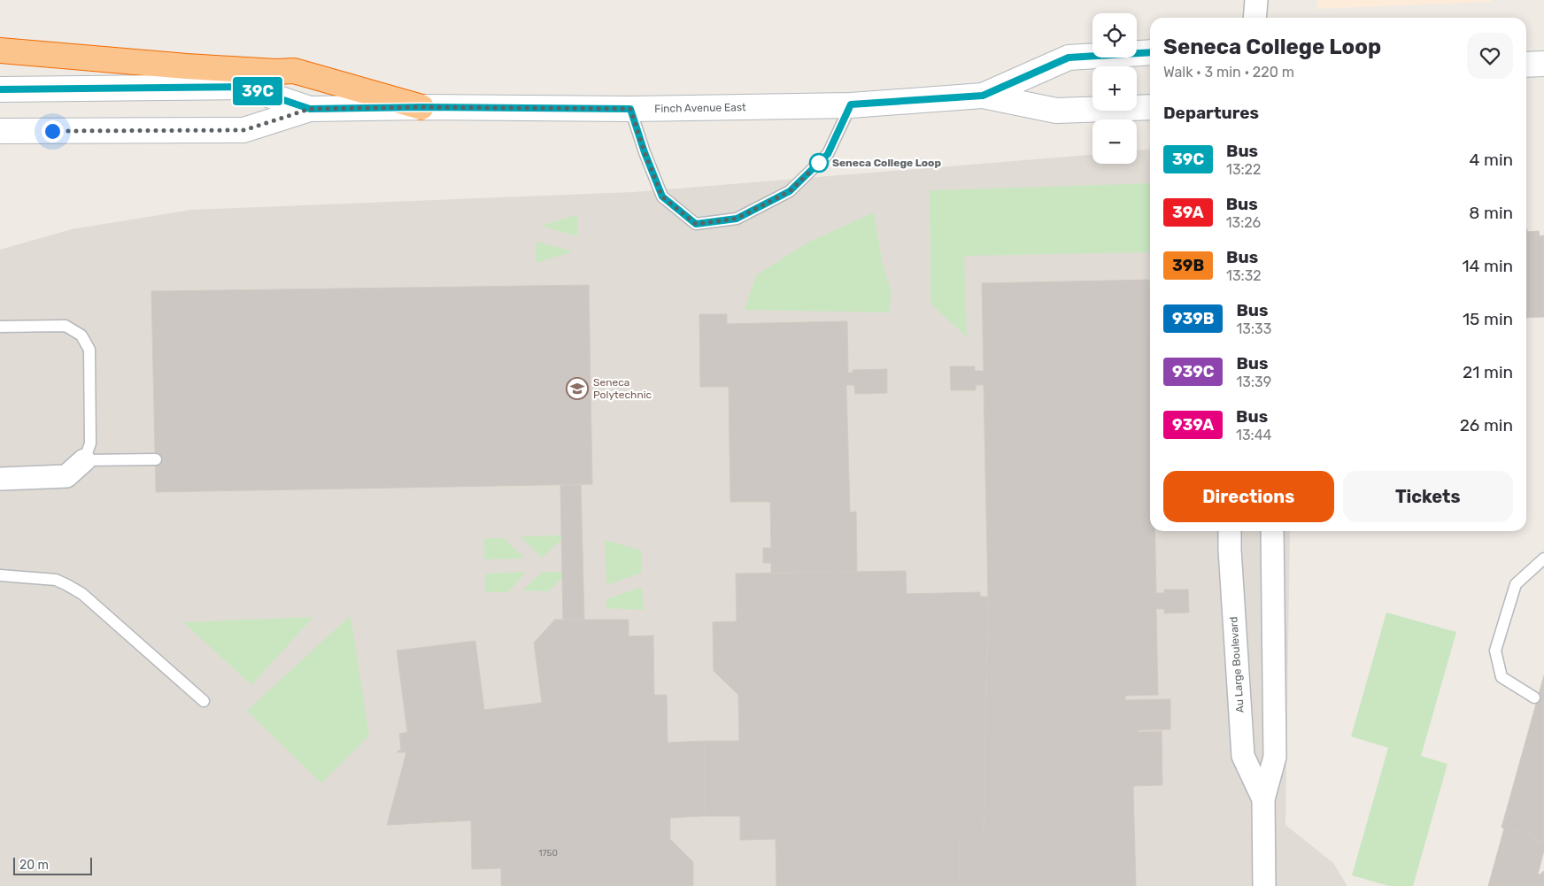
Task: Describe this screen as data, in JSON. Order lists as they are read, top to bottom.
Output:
{
  "streets": {
    "main road": ["Finch Avenue East"],
    "street": ["Au Large Boulevard"]
  },
  "places": {
    "other": ["Seneca College Loop"],
    "school or university": ["Seneca Polytechnic"]
  },
  "lines": ["bus line 39C"],
  "house_numbers": ["1750"],
  "scale_bar": "20 m",
  "page": {
    "on_map": "39C",
    "map_buttons": ["+", "−"],
    "heading": [
      ["Seneca College Loop", "Walk · 3 min · 220 m"],
      "Departures"
    ],
    "list": [
      {
        "mark": "39C",
        "name": "Bus",
        "note": "13:22",
        "value": "4 min"
      },
      {
        "mark": "39A",
        "name": "Bus",
        "note": "13:26",
        "value": "8 min"
      },
      {
        "mark": "39B",
        "name": "Bus",
        "note": "13:32",
        "value": "14 min"
      },
      {
        "mark": "939B",
        "name": "Bus",
        "note": "13:33",
        "value": "15 min"
      },
      {
        "mark": "939C",
        "name": "Bus",
        "note": "13:39",
        "value": "21 min"
      },
      {
        "mark": "939A",
        "name": "Bus",
        "note": "13:44",
        "value": "26 min"
      }
    ],
    "buttons": ["Directions", "Tickets"],
    "scale": "20 m"
  }
}
